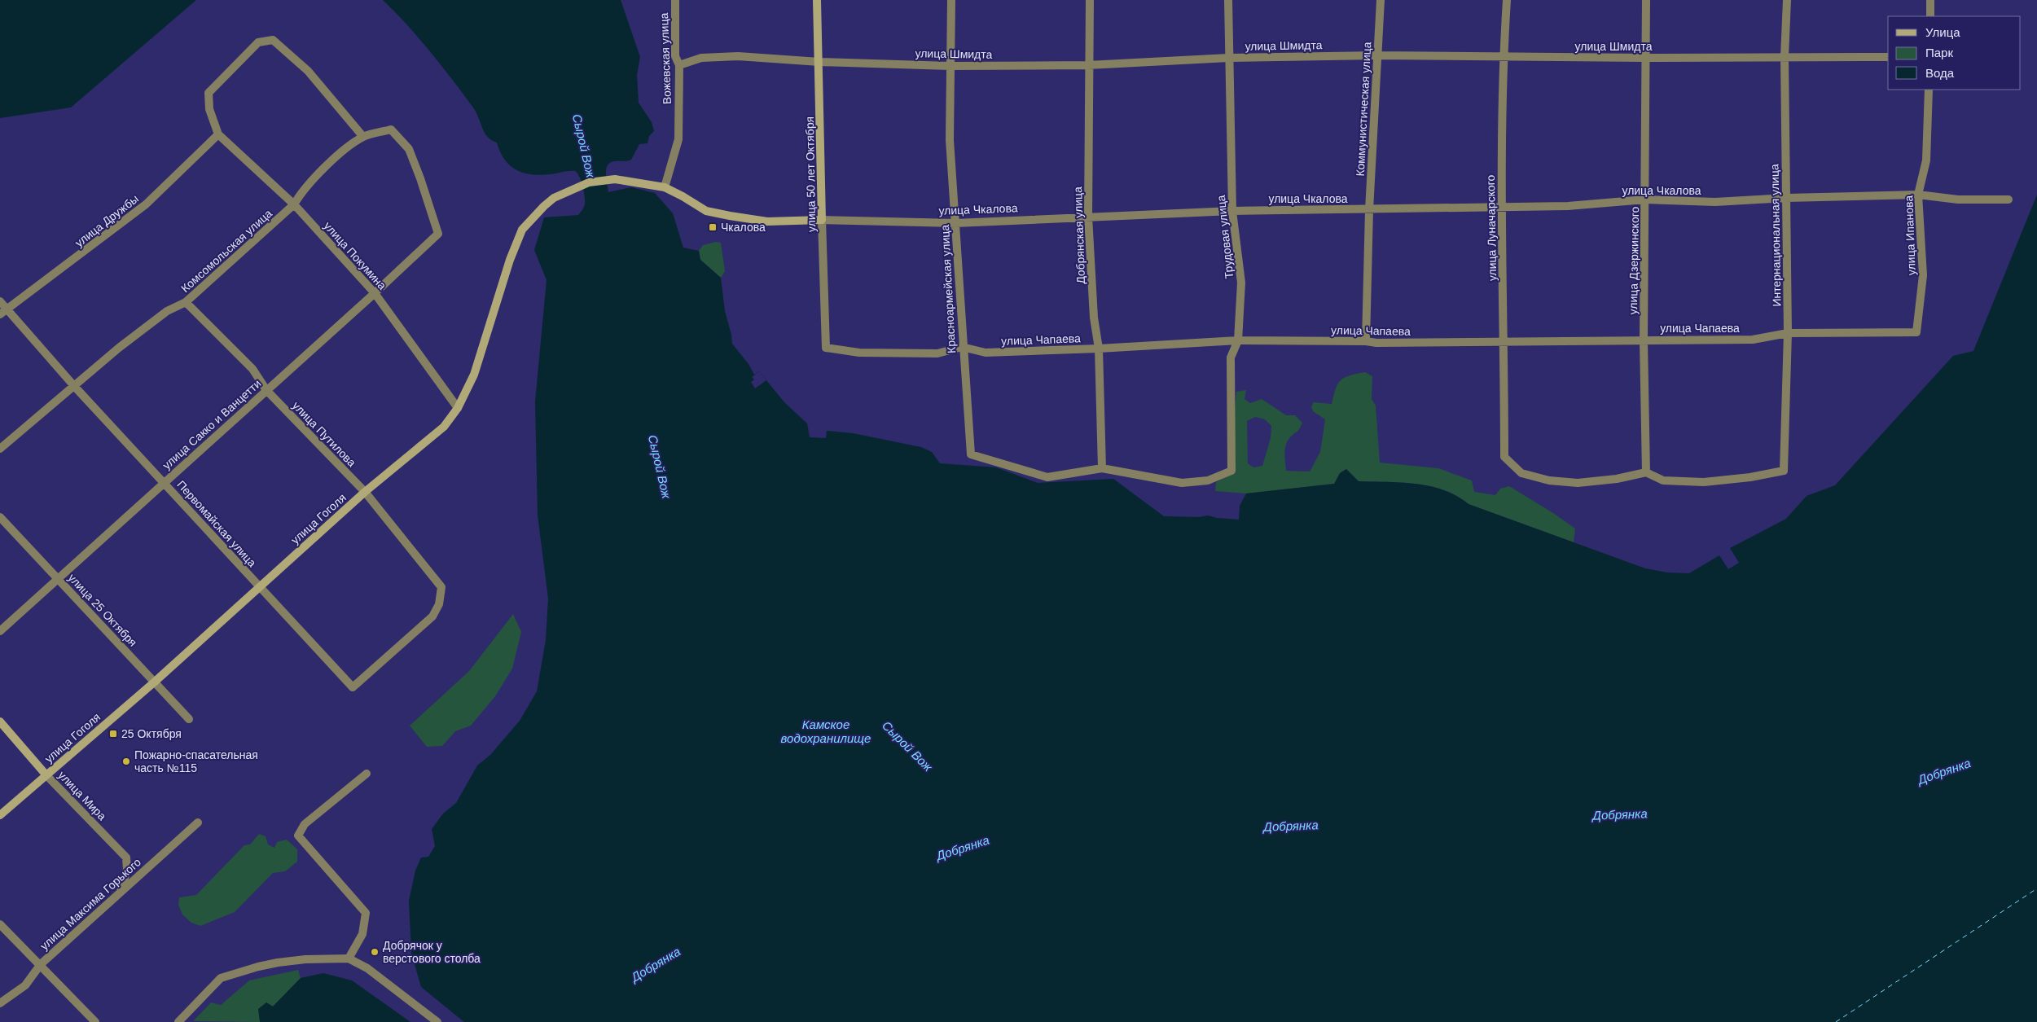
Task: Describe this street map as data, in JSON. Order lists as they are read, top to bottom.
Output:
{
  "streets": {
    "main road": [
      "улица 50 лет Октября",
      "улица Чкалова",
      "улица Гоголя",
      "улица Мира"
    ],
    "street": [
      "улица Шмидта",
      "Вожевская улица",
      "Коммунистическая улица",
      "улица Дружбы",
      "улица Луначарского",
      "Добрянская улица",
      "Интернациональная улица",
      "улица Ипанова",
      "Трудовая улица",
      "Комсомольская улица",
      "улица Покумина",
      "улица Дзержинского",
      "Красноармейская улица",
      "улица Чапаева",
      "улица Сакко и Ванцетти",
      "улица Путилова",
      "Первомайская улица",
      "улица 25 Октября",
      "улица Максима Горького"
    ]
  },
  "crossings": [
    ["улица Шмидта", "Вожевская улица"],
    ["улица Шмидта", "Коммунистическая улица"],
    ["улица Шмидта", "улица 50 лет Октября"],
    ["улица Шмидта", "улица Луначарского"],
    ["улица Шмидта", "Добрянская улица"],
    ["улица Шмидта", "Интернациональная улица"],
    ["улица Шмидта", "Трудовая улица"],
    ["улица Шмидта", "улица Дзержинского"],
    ["улица Шмидта", "Красноармейская улица"],
    ["Вожевская улица", "улица Чкалова"],
    ["Коммунистическая улица", "улица Чкалова"],
    ["Коммунистическая улица", "улица Чапаева"],
    ["улица 50 лет Октября", "улица Чкалова"],
    ["улица 50 лет Октября", "улица Чапаева"],
    ["улица Чкалова", "улица Луначарского"],
    ["улица Чкалова", "Добрянская улица"],
    ["улица Чкалова", "Интернациональная улица"],
    ["улица Чкалова", "улица Ипанова"],
    ["улица Чкалова", "Трудовая улица"],
    ["улица Чкалова", "улица Дзержинского"],
    ["улица Чкалова", "Красноармейская улица"],
    ["улица Чкалова", "улица Гоголя"],
    ["улица Дружбы", "улица Покумина"],
    ["улица Дружбы", "Первомайская улица"],
    ["улица Луначарского", "Интернациональная улица"],
    ["улица Луначарского", "улица Дзержинского"],
    ["улица Луначарского", "улица Чапаева"],
    ["Добрянская улица", "Трудовая улица"],
    ["Добрянская улица", "Красноармейская улица"],
    ["Добрянская улица", "улица Чапаева"],
    ["Интернациональная улица", "улица Дзержинского"],
    ["Интернациональная улица", "улица Чапаева"],
    ["улица Ипанова", "улица Чапаева"],
    ["Трудовая улица", "Красноармейская улица"],
    ["Трудовая улица", "улица Чапаева"],
    ["Комсомольская улица", "улица Покумина"],
    ["Комсомольская улица", "улица Сакко и Ванцетти"],
    ["Комсомольская улица", "улица Путилова"],
    ["Комсомольская улица", "Первомайская улица"],
    ["улица Покумина", "улица Сакко и Ванцетти"],
    ["улица Покумина", "улица Гоголя"],
    ["улица Дзержинского", "улица Чапаева"],
    ["Красноармейская улица", "улица Чапаева"],
    ["улица Сакко и Ванцетти", "улица Путилова"],
    ["улица Сакко и Ванцетти", "Первомайская улица"],
    ["улица Сакко и Ванцетти", "улица 25 Октября"],
    ["улица Путилова", "улица Гоголя"],
    ["улица Путилова", "Первомайская улица"],
    ["улица Гоголя", "Первомайская улица"],
    ["улица Гоголя", "улица 25 Октября"],
    ["улица Гоголя", "улица Мира"],
    ["улица Мира", "улица Максима Горького"]
  ],
  "water": ["Сырой Вож", "Камское водохранилище", "Добрянка"],
  "places": {
    "transit": ["Чкалова", "25 Октября"],
    "other": ["Пожарно-спасательная часть №115", "Добрячок у верстового столба"]
  },
  "legend": ["Улица", "Парк", "Вода"]
}
